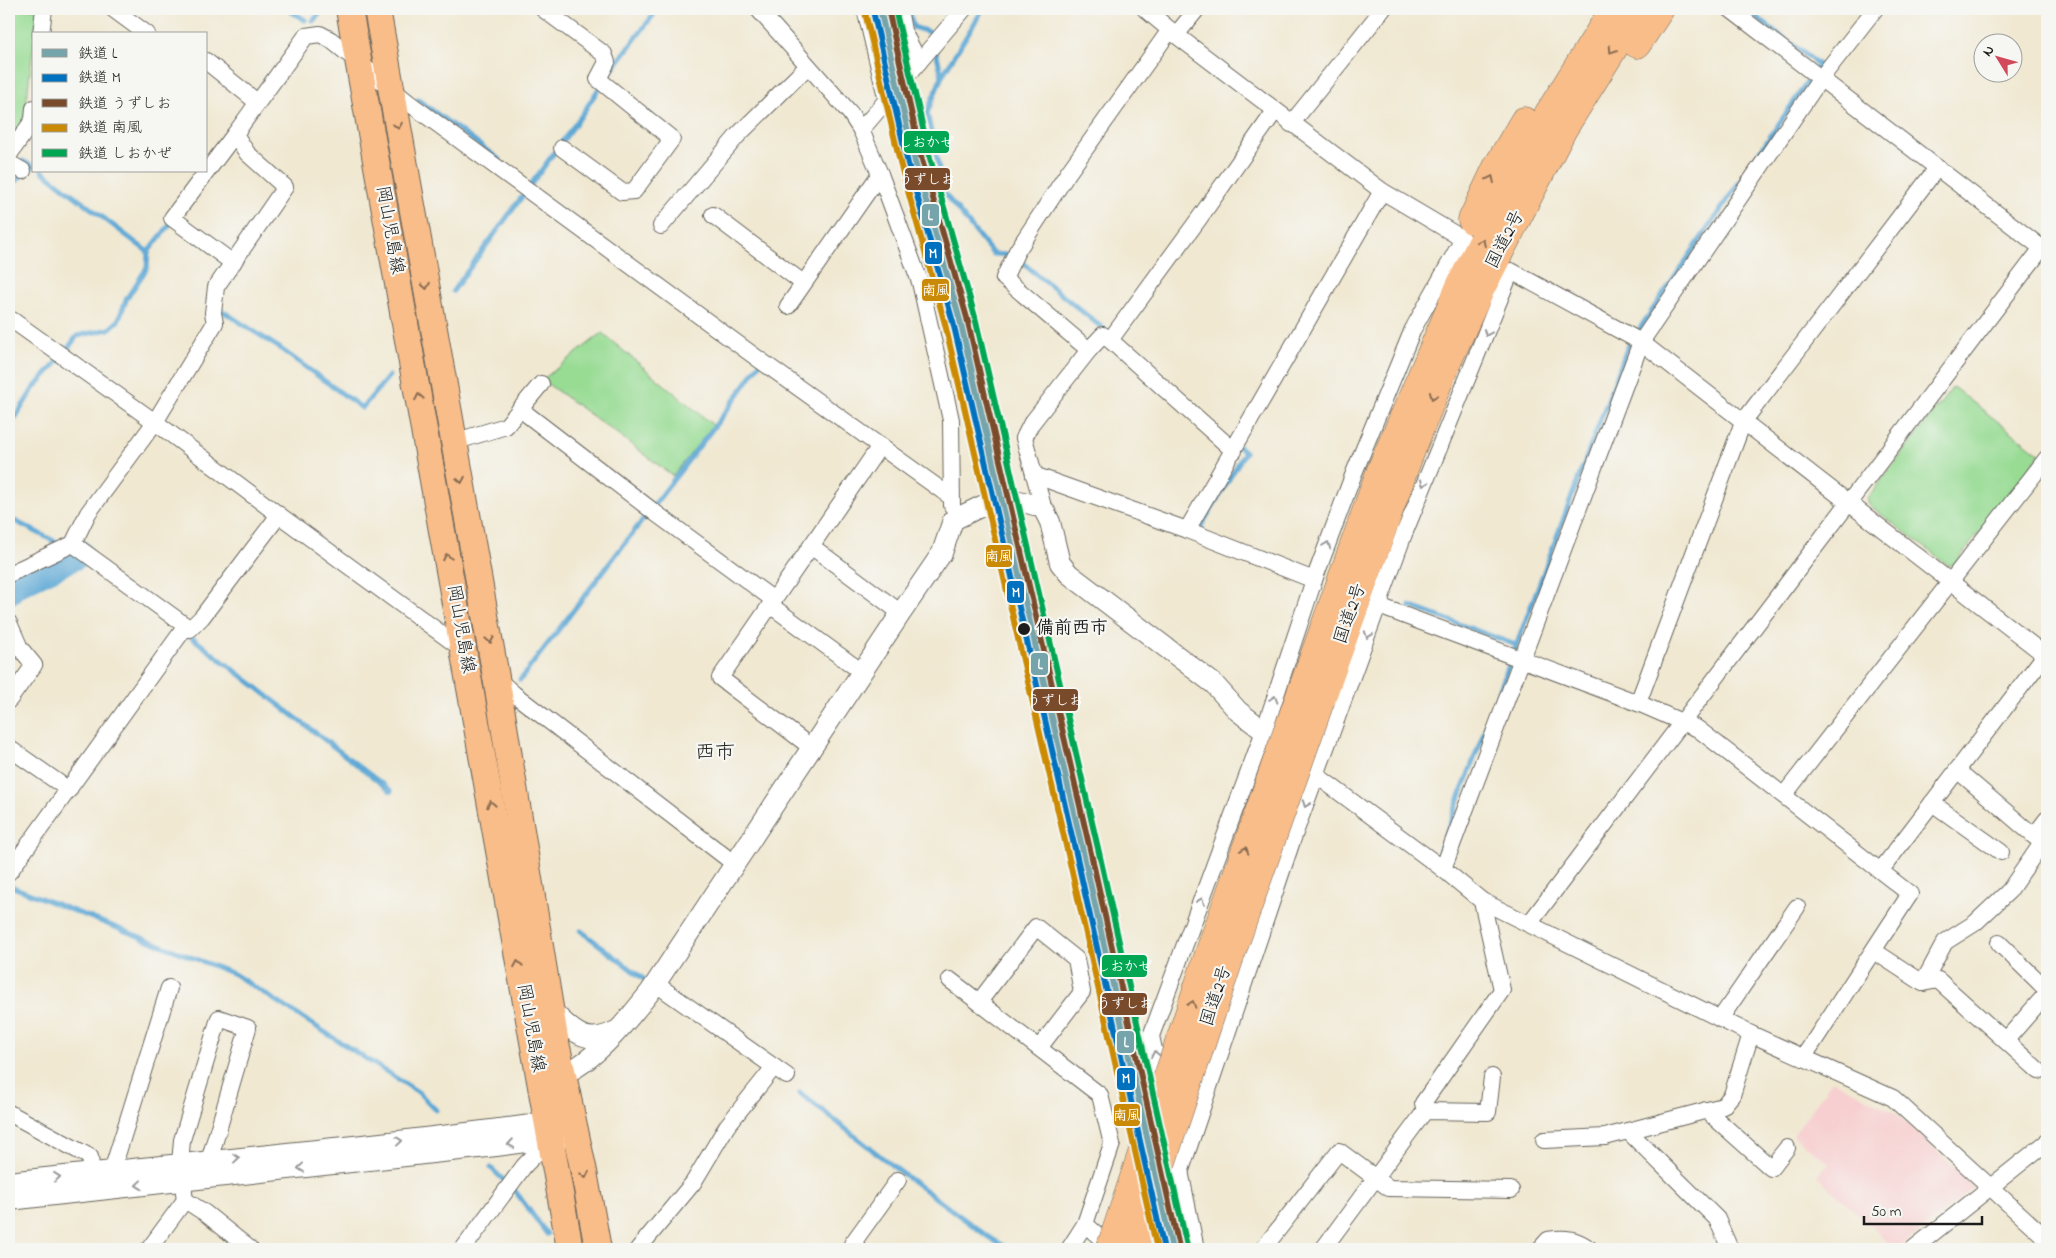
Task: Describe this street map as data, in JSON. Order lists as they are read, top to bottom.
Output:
{
  "streets": {
    "highway": ["国道2号"],
    "main road": ["岡山児島線"]
  },
  "districts": ["西市"],
  "places": ["備前西市"],
  "lines": [
    "rail line L",
    "rail line うずしお",
    "rail line しおかぜ",
    "rail line M",
    "rail line 南風"
  ],
  "legend": [
    "鉄道 L",
    "鉄道 M",
    "鉄道 うずしお",
    "鉄道 南風",
    "鉄道 しおかぜ"
  ],
  "scale_bar": "50 m",
  "north": "top left"
}
